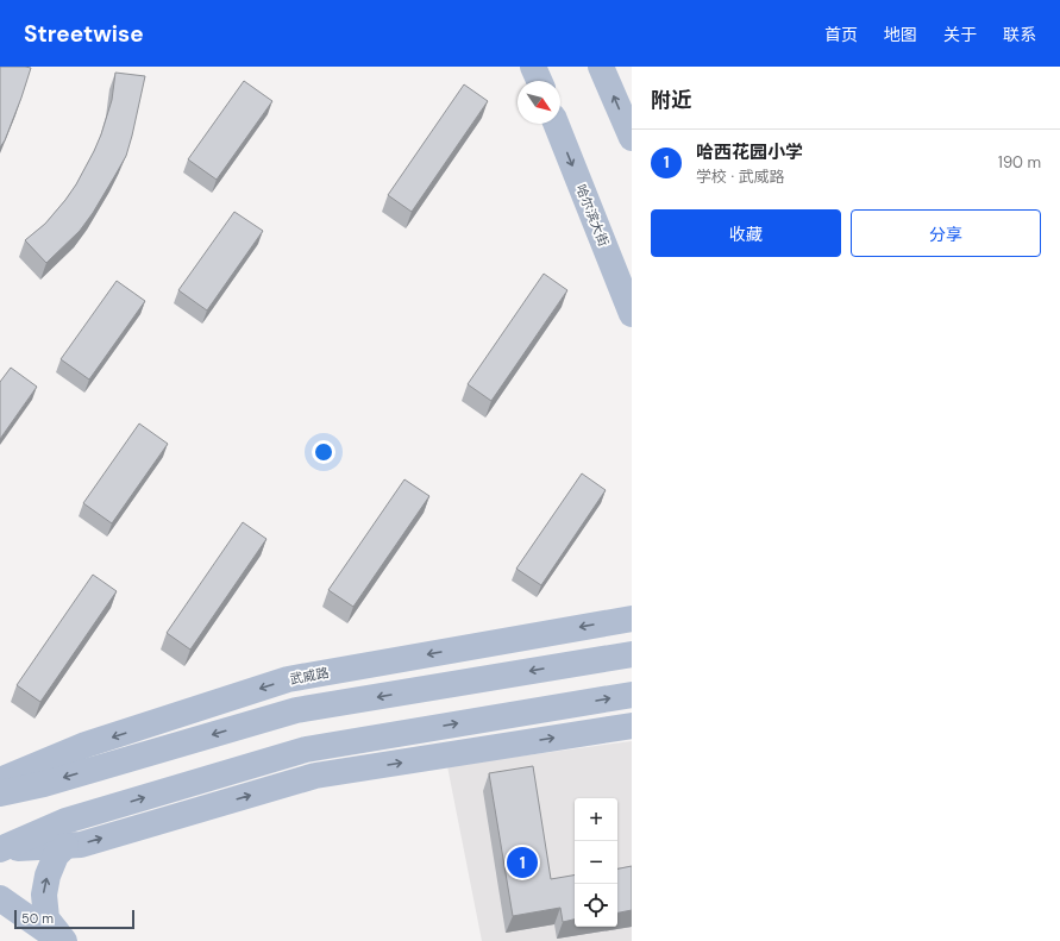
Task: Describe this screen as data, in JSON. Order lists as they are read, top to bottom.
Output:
{
  "streets": {
    "main road": ["哈尔滨大街", "武威路"]
  },
  "one_way": ["哈尔滨大街"],
  "scale_bar": "50 m",
  "north": "bottom right",
  "page": {
    "header": "Streetwise",
    "nav": [
      "首页",
      "地图",
      "关于",
      "联系"
    ],
    "heading": "附近",
    "list": [
      {
        "mark": "1",
        "name": "哈西花园小学",
        "note": "学校 · 武威路",
        "value": "190 m"
      }
    ],
    "buttons": ["收藏", "分享"],
    "map_buttons": ["+", "−"],
    "pins": "1",
    "scale": "50 m"
  }
}
